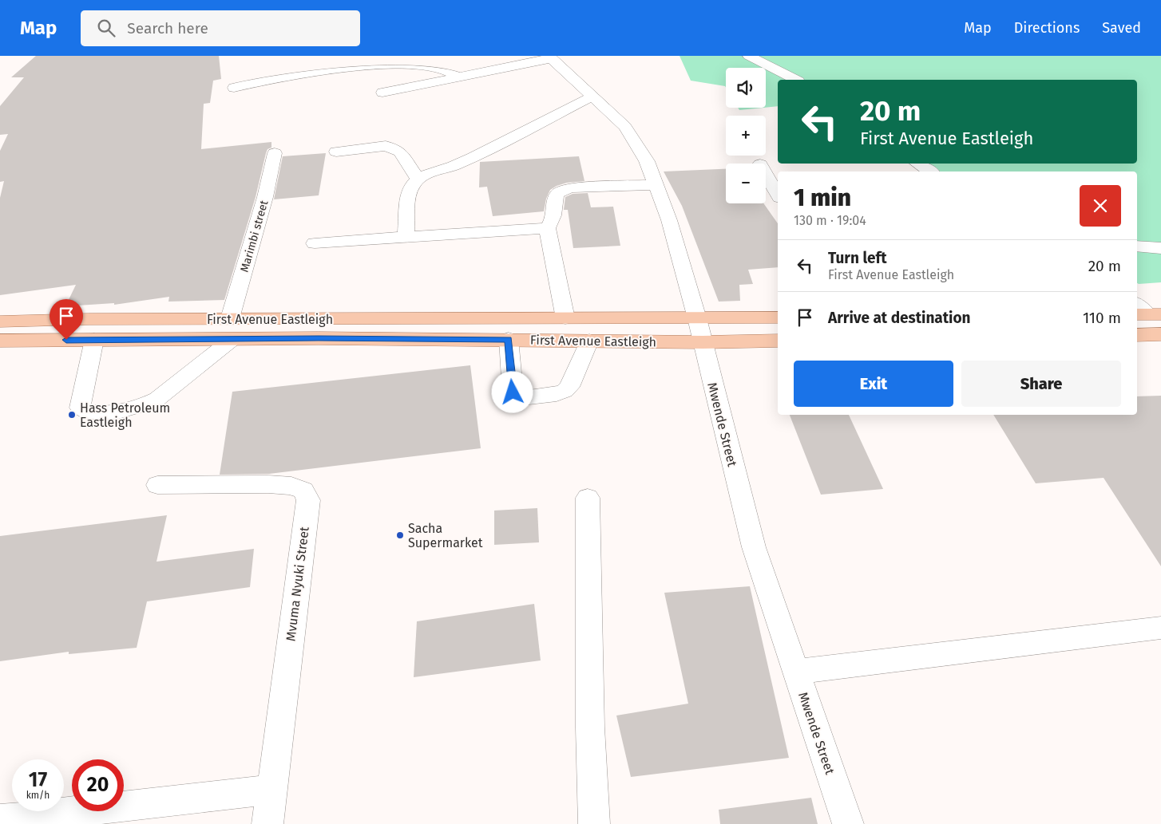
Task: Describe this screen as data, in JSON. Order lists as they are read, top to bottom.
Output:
{
  "streets": {
    "main road": ["First Avenue Eastleigh"],
    "street": ["Marimbi street", "Mwende Street", "Mvuma Nyuki Street"]
  },
  "crossings": [
    ["Marimbi street", "First Avenue Eastleigh"],
    ["First Avenue Eastleigh", "Mwende Street"]
  ],
  "places": ["Hass Petroleum Eastleigh", "Sacha Supermarket"],
  "page": {
    "header": "Map",
    "search": "Search here",
    "nav": ["Map", "Directions", "Saved"],
    "map_buttons": ["+", "−"],
    "turn": ["20 m", "First Avenue Eastleigh"],
    "heading": ["1 min", "130 m · 19:04"],
    "list": [
      {
        "name": "Turn left",
        "note": "First Avenue Eastleigh",
        "value": "20 m"
      },
      {
        "name": "Arrive at destination",
        "value": "110 m"
      }
    ],
    "buttons": ["Exit", "Share"],
    "speed": "17 km/h",
    "limit": "20"
  }
}
